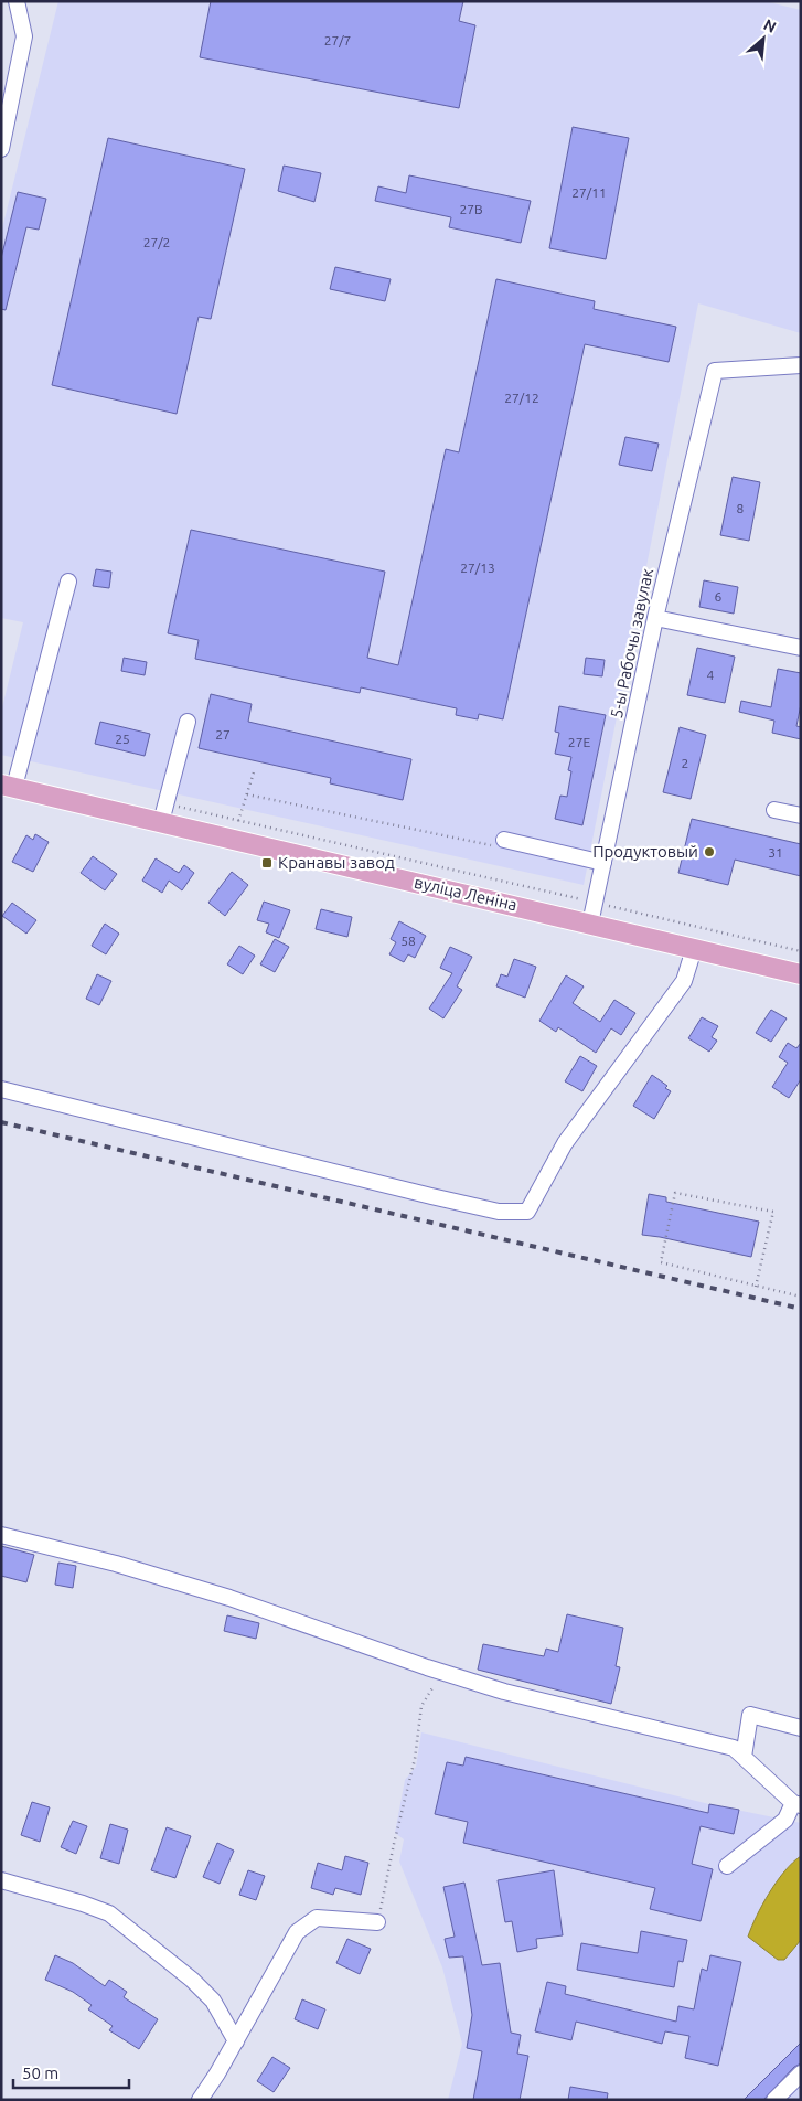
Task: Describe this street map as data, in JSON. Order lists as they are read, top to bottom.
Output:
{
  "streets": {
    "main road": ["вуліца Леніна"],
    "street": ["5-ы Рабочы завулак"]
  },
  "crossings": [
    ["5-ы Рабочы завулак", "вуліца Леніна"]
  ],
  "places": {
    "other": ["Продуктовый"],
    "transit": ["Кранавы завод"]
  },
  "house_numbers": [
    "27/7",
    "27/11",
    "27В",
    "27/2",
    "27/12",
    "8",
    "27/13",
    "6",
    "4",
    "27",
    "25",
    "27Е",
    "2",
    "31",
    "58"
  ],
  "scale_bar": "50 m",
  "north": "top right"
}
